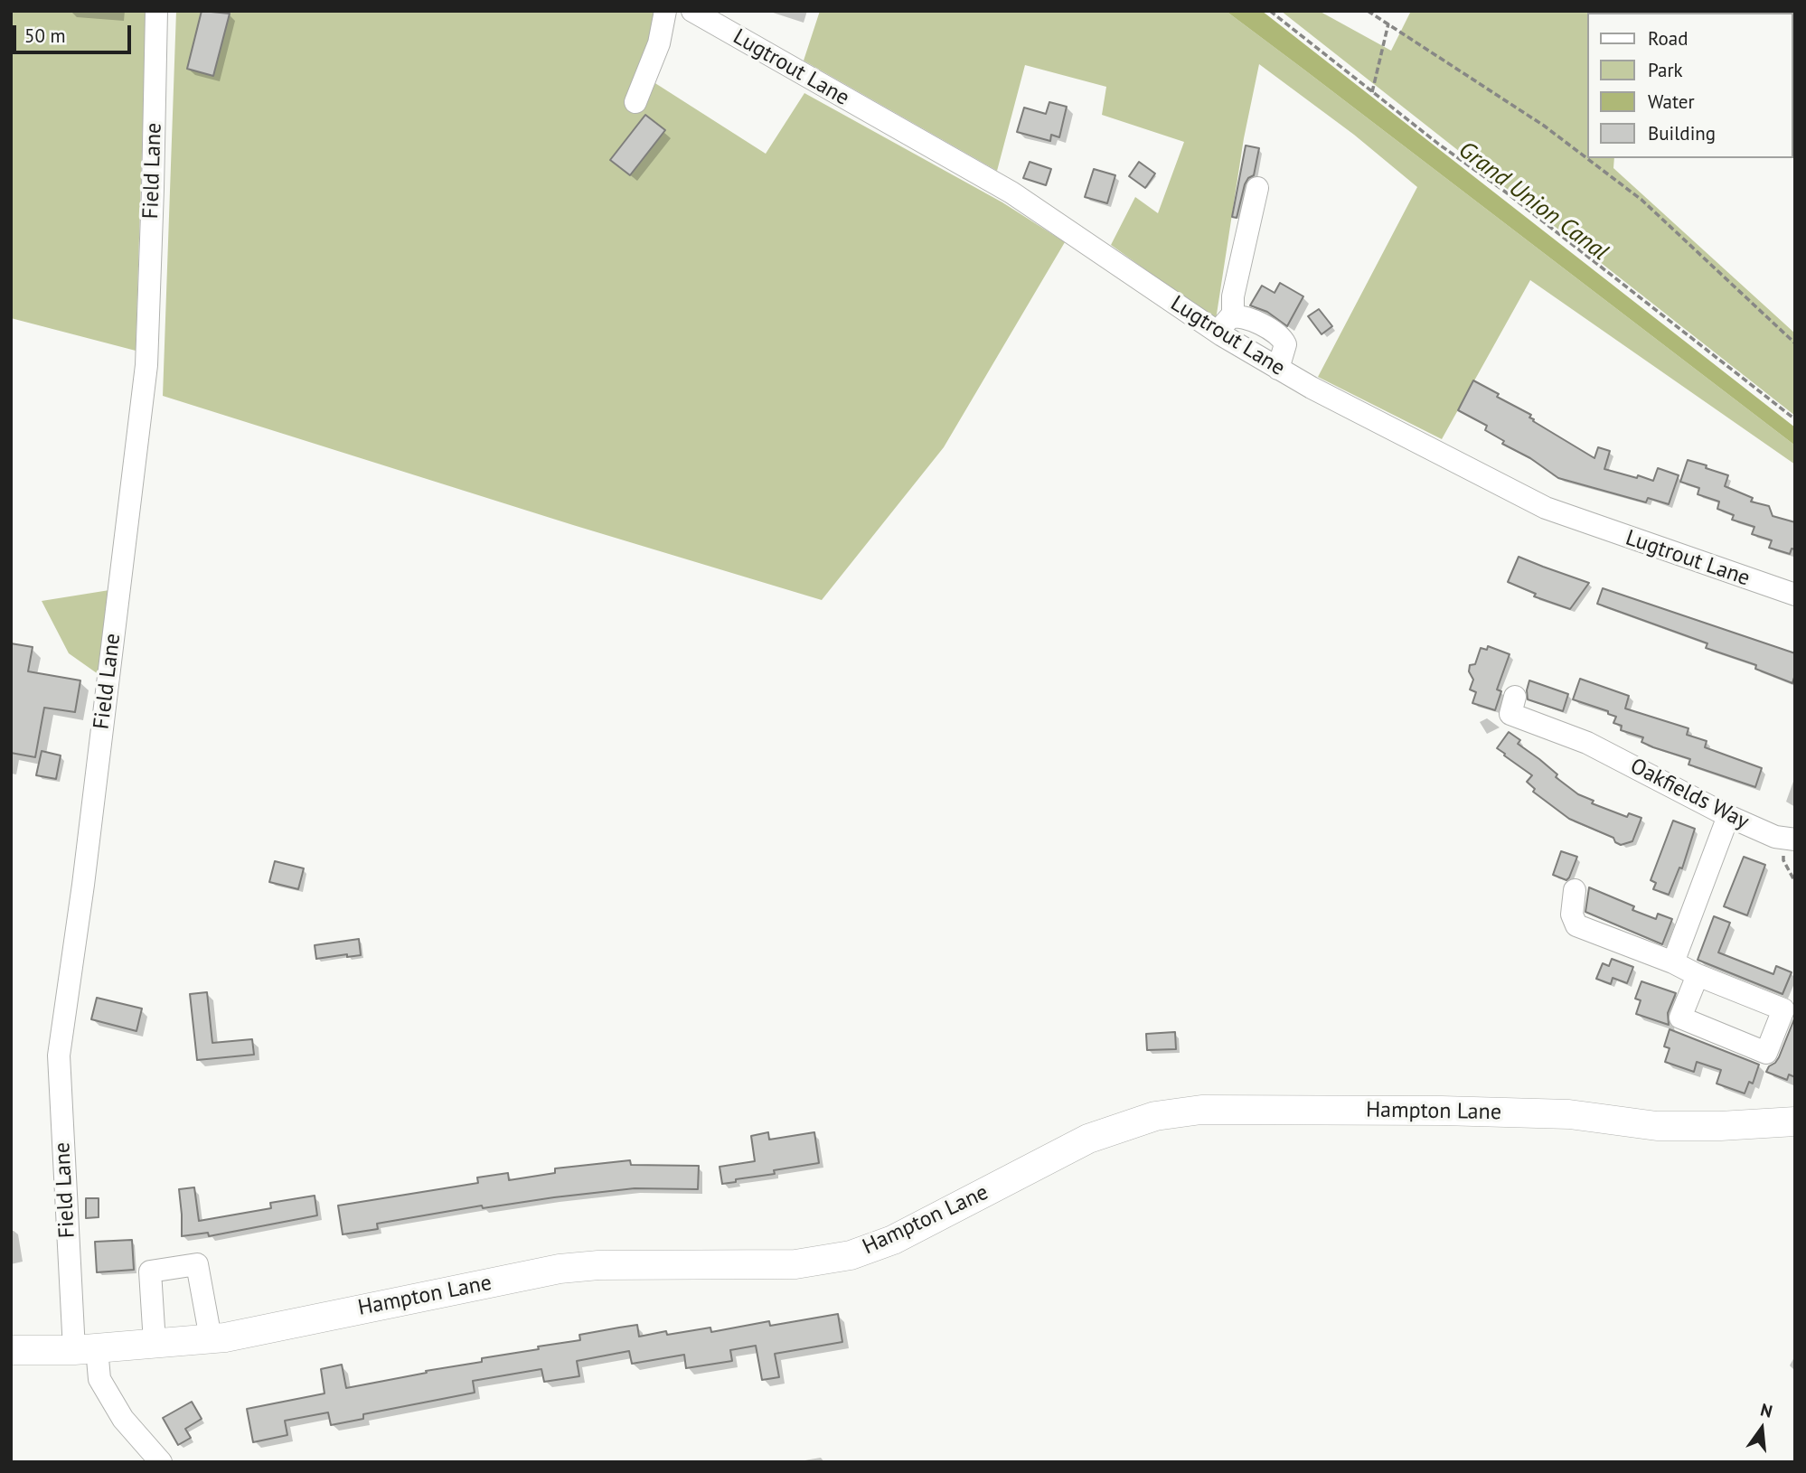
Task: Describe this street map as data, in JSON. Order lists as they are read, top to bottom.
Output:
{
  "streets": {
    "main road": ["Hampton Lane"],
    "street": ["Lugtrout Lane", "Field Lane", "Oakfields Way"]
  },
  "crossings": [
    ["Field Lane", "Hampton Lane"]
  ],
  "water": ["Grand Union Canal"],
  "legend": [
    "Road",
    "Park",
    "Water",
    "Building"
  ],
  "scale_bar": "50 m",
  "north": "top"
}
